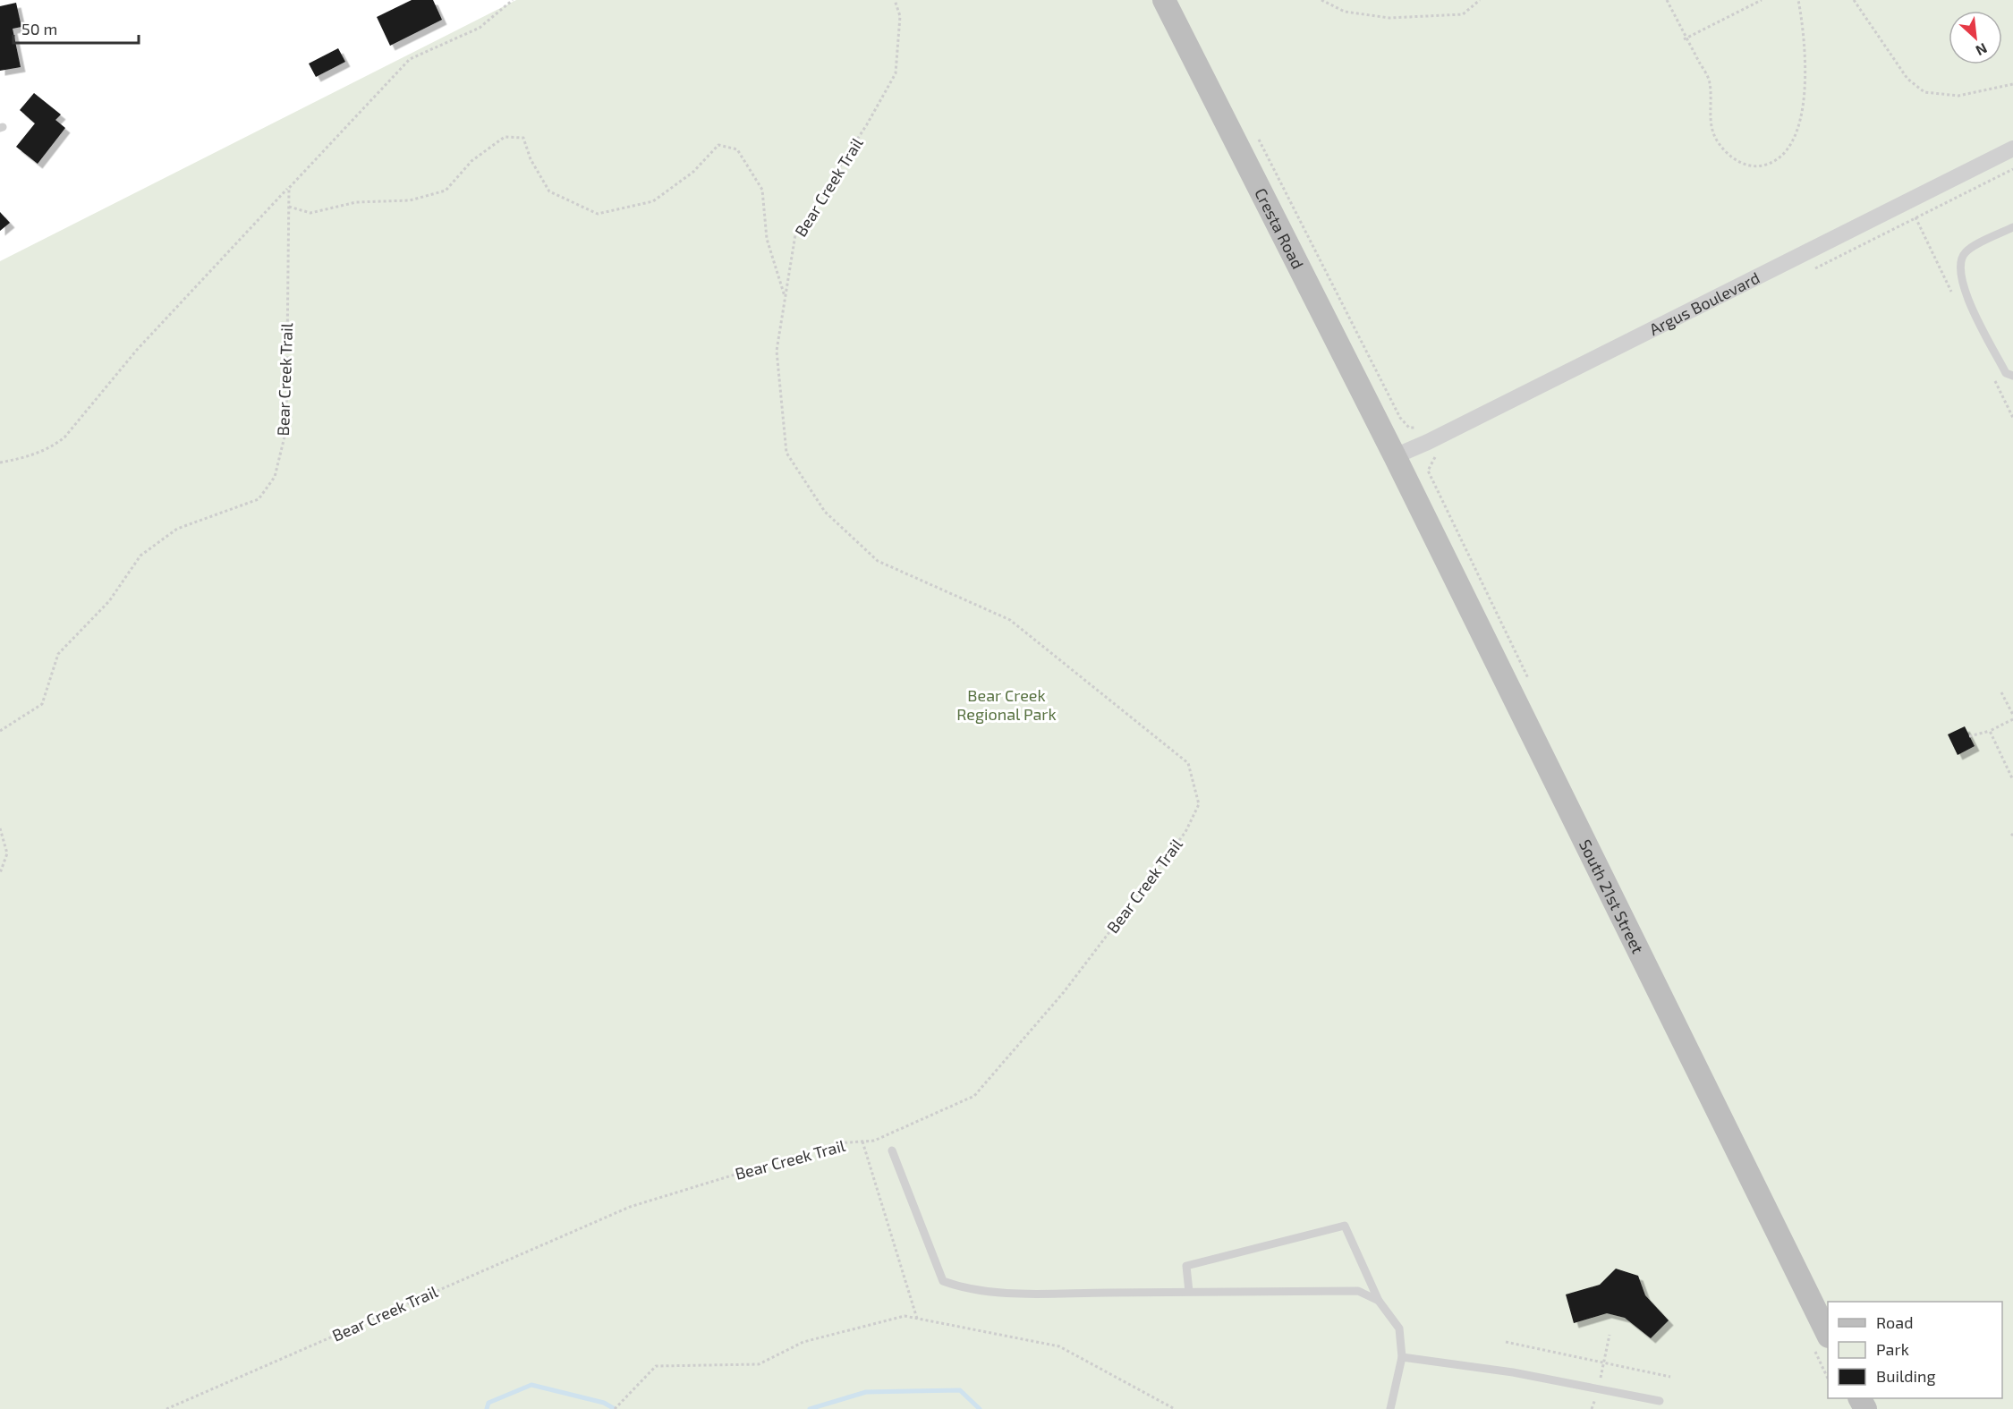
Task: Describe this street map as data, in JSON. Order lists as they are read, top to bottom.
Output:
{
  "streets": {
    "main road": ["Cresta Road", "South 21st Street"],
    "street": ["Argus Boulevard"],
    "path": ["Bear Creek Trail"]
  },
  "crossings": [
    ["Cresta Road", "Argus Boulevard"],
    ["Cresta Road", "South 21st Street"],
    ["Argus Boulevard", "South 21st Street"]
  ],
  "parks": ["Bear Creek Regional Park"],
  "legend": ["Road", "Park", "Building"],
  "scale_bar": "50 m",
  "north": "bottom right"
}
